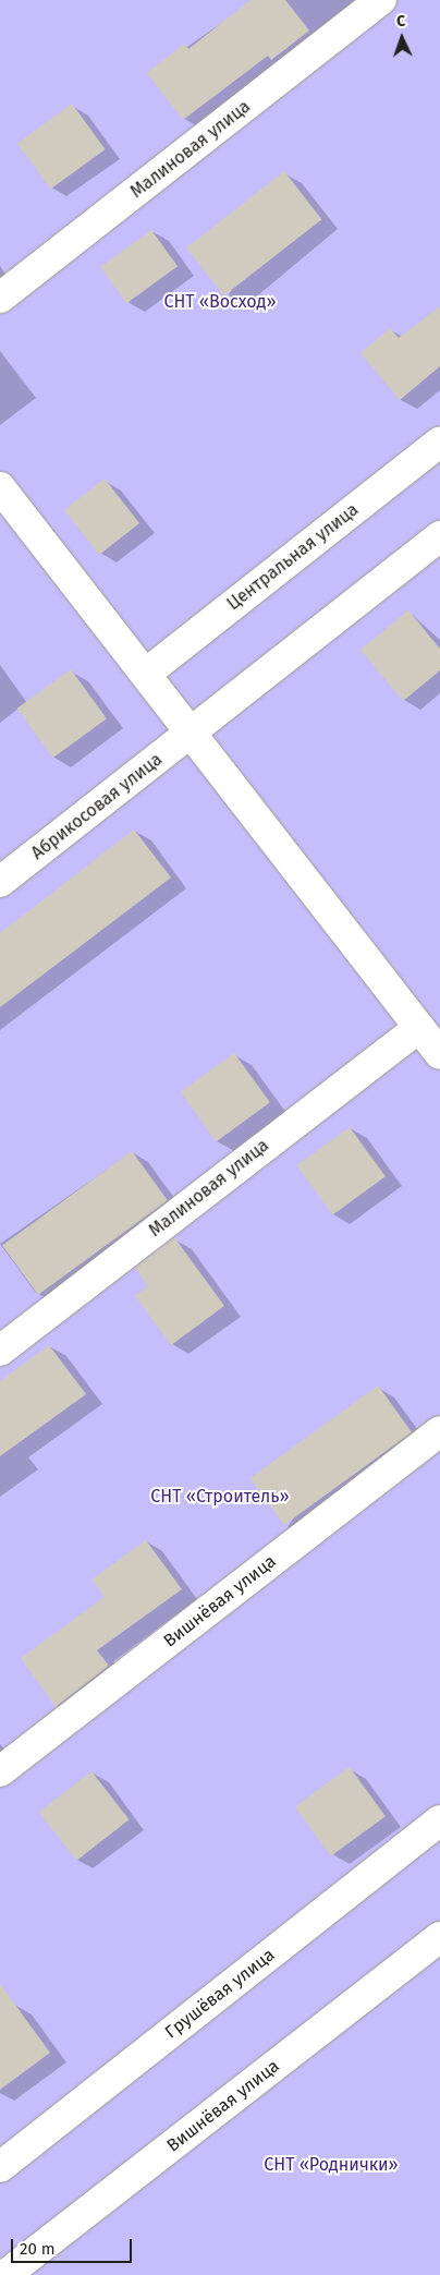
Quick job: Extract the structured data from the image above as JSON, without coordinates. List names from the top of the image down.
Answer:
{
  "streets": {
    "street": [
      "Малиновая улица",
      "Центральная улица",
      "Абрикосовая улица",
      "Вишнёвая улица",
      "Грушёвая улица"
    ]
  },
  "parks": ["СНТ «Восход»", "СНТ «Строитель»", "СНТ «Роднички»"],
  "scale_bar": "20 m",
  "north": "top"
}
